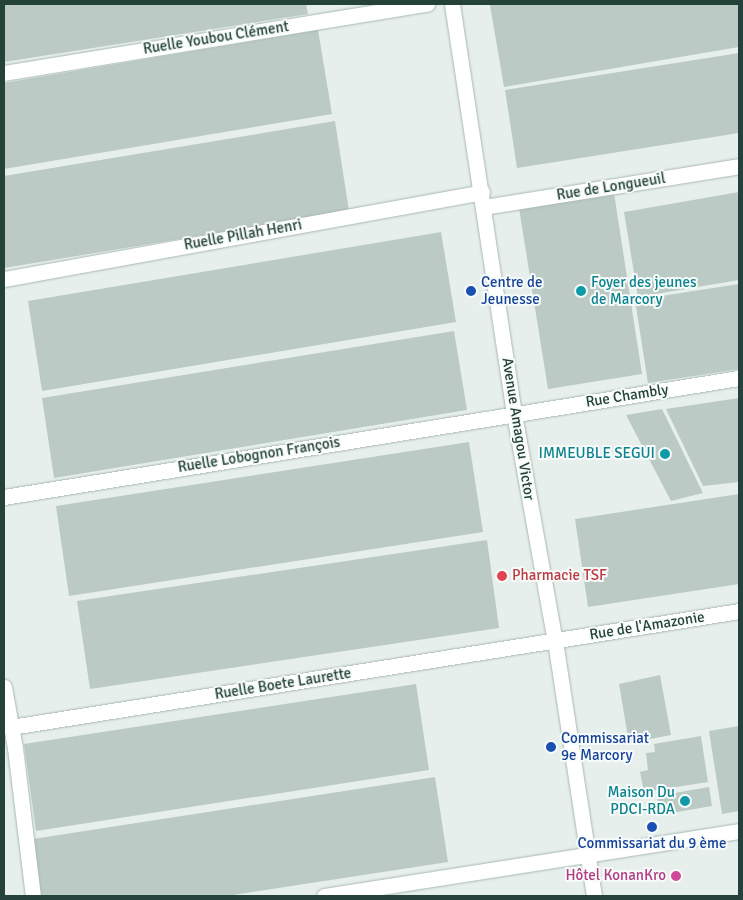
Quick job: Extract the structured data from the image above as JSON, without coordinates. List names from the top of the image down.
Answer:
{
  "streets": {
    "street": [
      "Ruelle Youbou Clément",
      "Rue de Longueuil",
      "Ruelle Pillah Henri",
      "Rue Chambly",
      "Avenue Amagou Victor",
      "Ruelle Lobognon François",
      "Rue de l'Amazonie",
      "Ruelle Boete Laurette"
    ]
  },
  "crossings": [
    ["Rue de Longueuil", "Avenue Amagou Victor"],
    ["Ruelle Pillah Henri", "Avenue Amagou Victor"],
    ["Rue Chambly", "Avenue Amagou Victor"],
    ["Rue Chambly", "Ruelle Lobognon François"],
    ["Avenue Amagou Victor", "Ruelle Lobognon François"],
    ["Avenue Amagou Victor", "Rue de l'Amazonie"],
    ["Avenue Amagou Victor", "Ruelle Boete Laurette"],
    ["Rue de l'Amazonie", "Ruelle Boete Laurette"]
  ],
  "places": [
    "Centre de Jeunesse",
    "Foyer des jeunes de Marcory",
    "IMMEUBLE SEGUI",
    "Pharmacie TSF",
    "Commissariat 9e Marcory",
    "Maison Du PDCI-RDA",
    "Commissariat du 9 ème",
    "Hôtel KonanKro"
  ]
}
